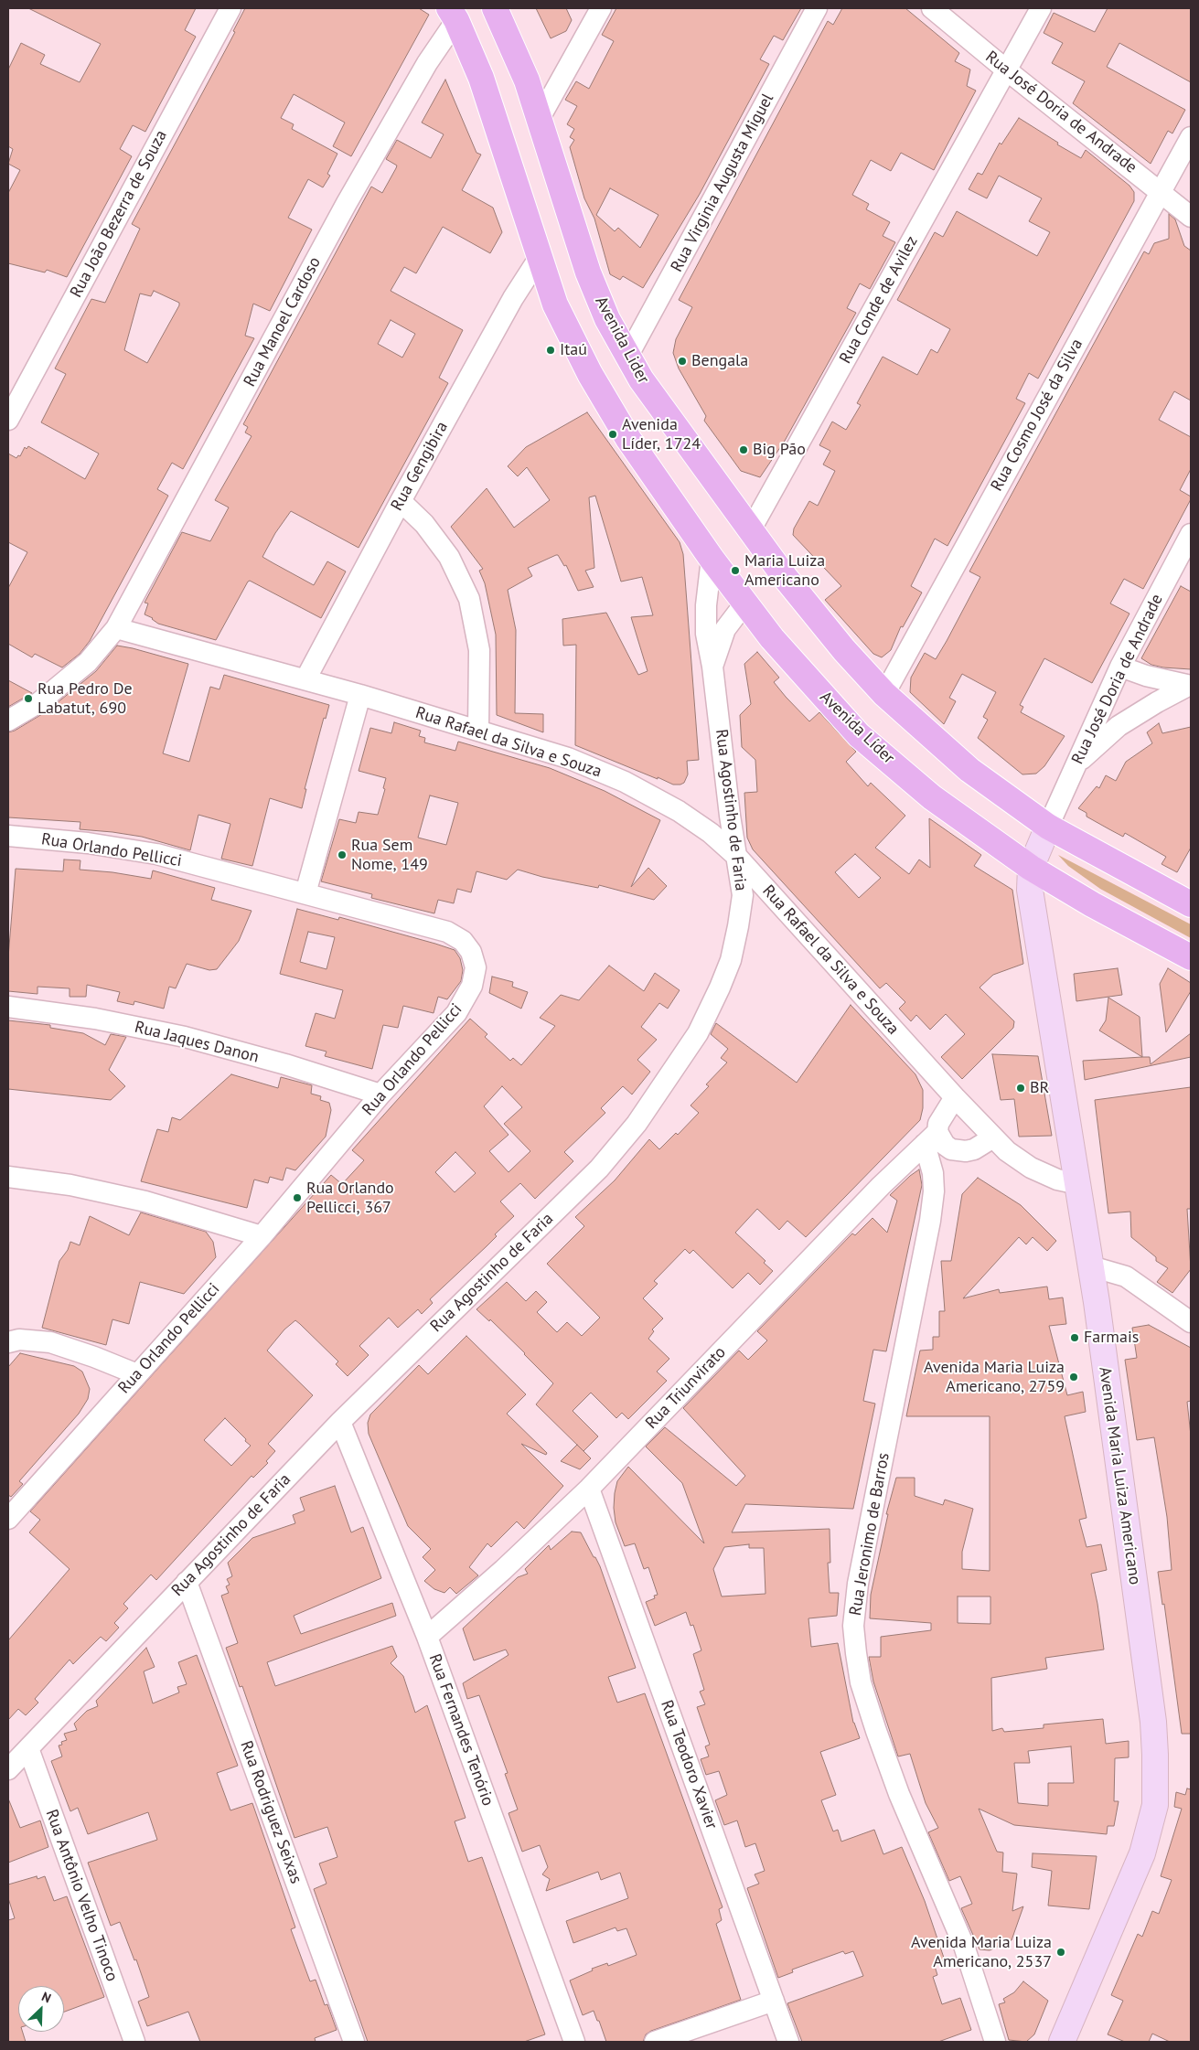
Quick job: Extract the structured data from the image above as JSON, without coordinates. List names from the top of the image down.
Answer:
{
  "streets": {
    "main road": ["Avenida Lider", "Avenida Líder", "Avenida Maria Luiza Americano"],
    "street": [
      "Rua José Doria de Andrade",
      "Rua Virginia Augusta Miguel",
      "Rua João Bezerra de Souza",
      "Rua Conde de Avilez",
      "Rua Manoel Cardoso",
      "Rua Cosmo José da Silva",
      "Rua Gengibira",
      "Rua Rafael da Silva e Souza",
      "Rua Agostinho de Faria",
      "Rua Orlando Pellicci",
      "Rua Jaques Danon",
      "Rua Triunvirato",
      "Rua Jeronimo de Barros",
      "Rua Fernandes Tenório",
      "Rua Teodoro Xavier",
      "Rua Rodriguez Seixas",
      "Rua Antônio Velho Tinoco"
    ]
  },
  "crossings": [
    ["Rua José Doria de Andrade", "Rua Conde de Avilez"],
    ["Rua José Doria de Andrade", "Rua Cosmo José da Silva"],
    ["Rua Virginia Augusta Miguel", "Avenida Lider"],
    ["Rua Conde de Avilez", "Avenida Lider"],
    ["Rua Manoel Cardoso", "Rua Rafael da Silva e Souza"],
    ["Avenida Lider", "Rua Cosmo José da Silva"],
    ["Rua Gengibira", "Avenida Líder"],
    ["Rua Gengibira", "Rua Rafael da Silva e Souza"],
    ["Avenida Líder", "Rua Agostinho de Faria"],
    ["Avenida Líder", "Avenida Maria Luiza Americano"],
    ["Rua Rafael da Silva e Souza", "Rua Agostinho de Faria"],
    ["Rua Rafael da Silva e Souza", "Avenida Maria Luiza Americano"],
    ["Rua Agostinho de Faria", "Rua Fernandes Tenório"],
    ["Rua Agostinho de Faria", "Rua Rodriguez Seixas"],
    ["Rua Agostinho de Faria", "Rua Antônio Velho Tinoco"],
    ["Rua Orlando Pellicci", "Rua Jaques Danon"],
    ["Rua Triunvirato", "Rua Jeronimo de Barros"],
    ["Rua Triunvirato", "Rua Fernandes Tenório"],
    ["Rua Triunvirato", "Rua Teodoro Xavier"]
  ],
  "places": [
    "Itaú",
    "Bengala",
    "Avenida Líder, 1724",
    "Big Pão",
    "Maria Luiza Americano",
    "Rua Pedro De Labatut, 690",
    "Rua Sem Nome, 149",
    "BR",
    "Rua Orlando Pellicci, 367",
    "Farmais",
    "Avenida Maria Luiza Americano, 2759",
    "Avenida Maria Luiza Americano, 2537"
  ],
  "north": "top right"
}
